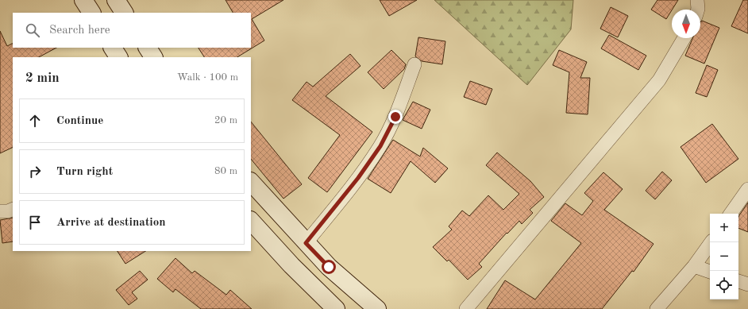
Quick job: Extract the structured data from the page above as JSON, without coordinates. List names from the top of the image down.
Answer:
{
  "north": "bottom",
  "page": {
    "search": "Search here",
    "heading": ["2 min", "Walk · 100 m"],
    "list": [
      ["Continue", "20 m"],
      ["Turn right", "80 m"],
      "Arrive at destination"
    ],
    "map_buttons": ["+", "−"]
  }
}
